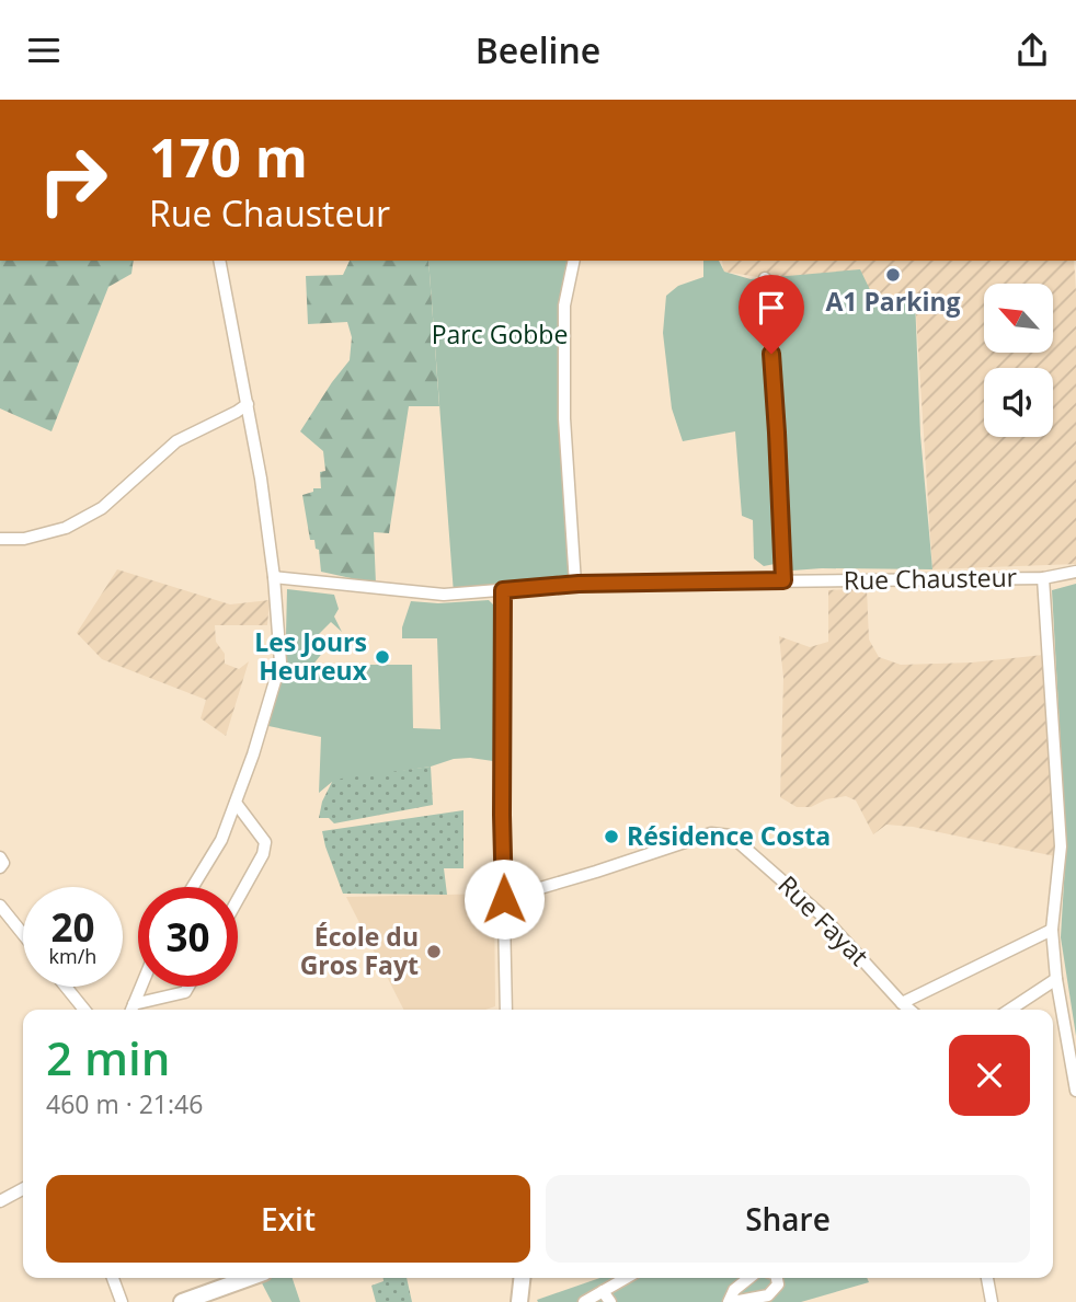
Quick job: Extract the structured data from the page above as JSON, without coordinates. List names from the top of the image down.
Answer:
{
  "streets": {
    "street": ["Rue Chausteur", "Rue Fayat"]
  },
  "parks": ["Parc Gobbe"],
  "places": [
    "A1 Parking",
    "Les Jours Heureux",
    "Résidence Costa",
    "École du Gros Fayt"
  ],
  "north": "top left",
  "page": {
    "header": "Beeline",
    "turn": ["170 m", "Rue Chausteur"],
    "speed": "20 km/h",
    "limit": "30",
    "heading": ["2 min", "460 m · 21:46"],
    "buttons": ["Exit", "Share"]
  }
}
